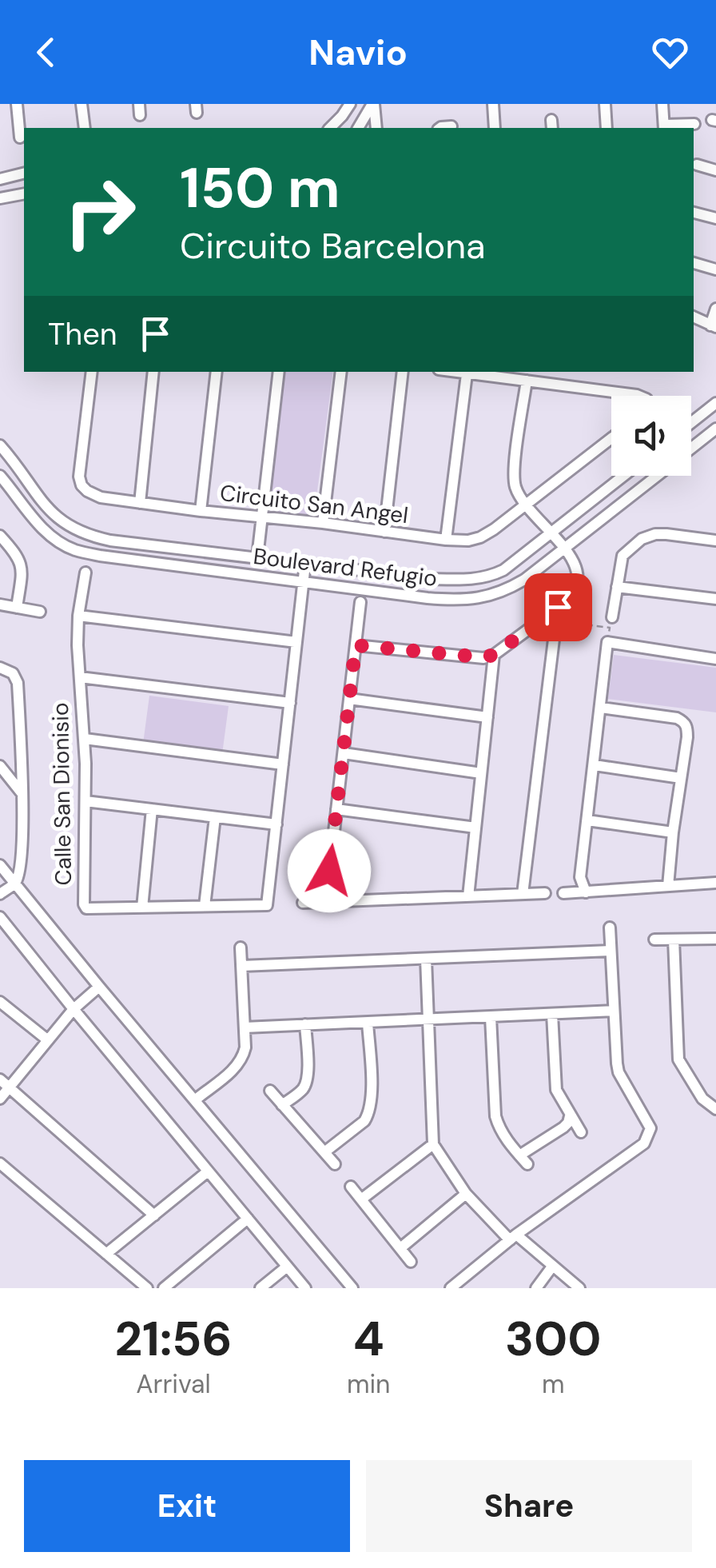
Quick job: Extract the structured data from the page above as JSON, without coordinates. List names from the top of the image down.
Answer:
{
  "streets": {
    "street": ["Circuito San Angel", "Boulevard Refugio", "Calle San Dionisio"]
  },
  "crossings": [
    ["Boulevard Refugio", "Calle San Dionisio"]
  ],
  "page": {
    "header": "Navio",
    "turn": ["150 m", "Circuito Barcelona"],
    "then": "Then",
    "eta": [
      "21:56",
      "Arrival",
      "4",
      "min",
      "300",
      "m"
    ],
    "buttons": ["Exit", "Share"]
  }
}
